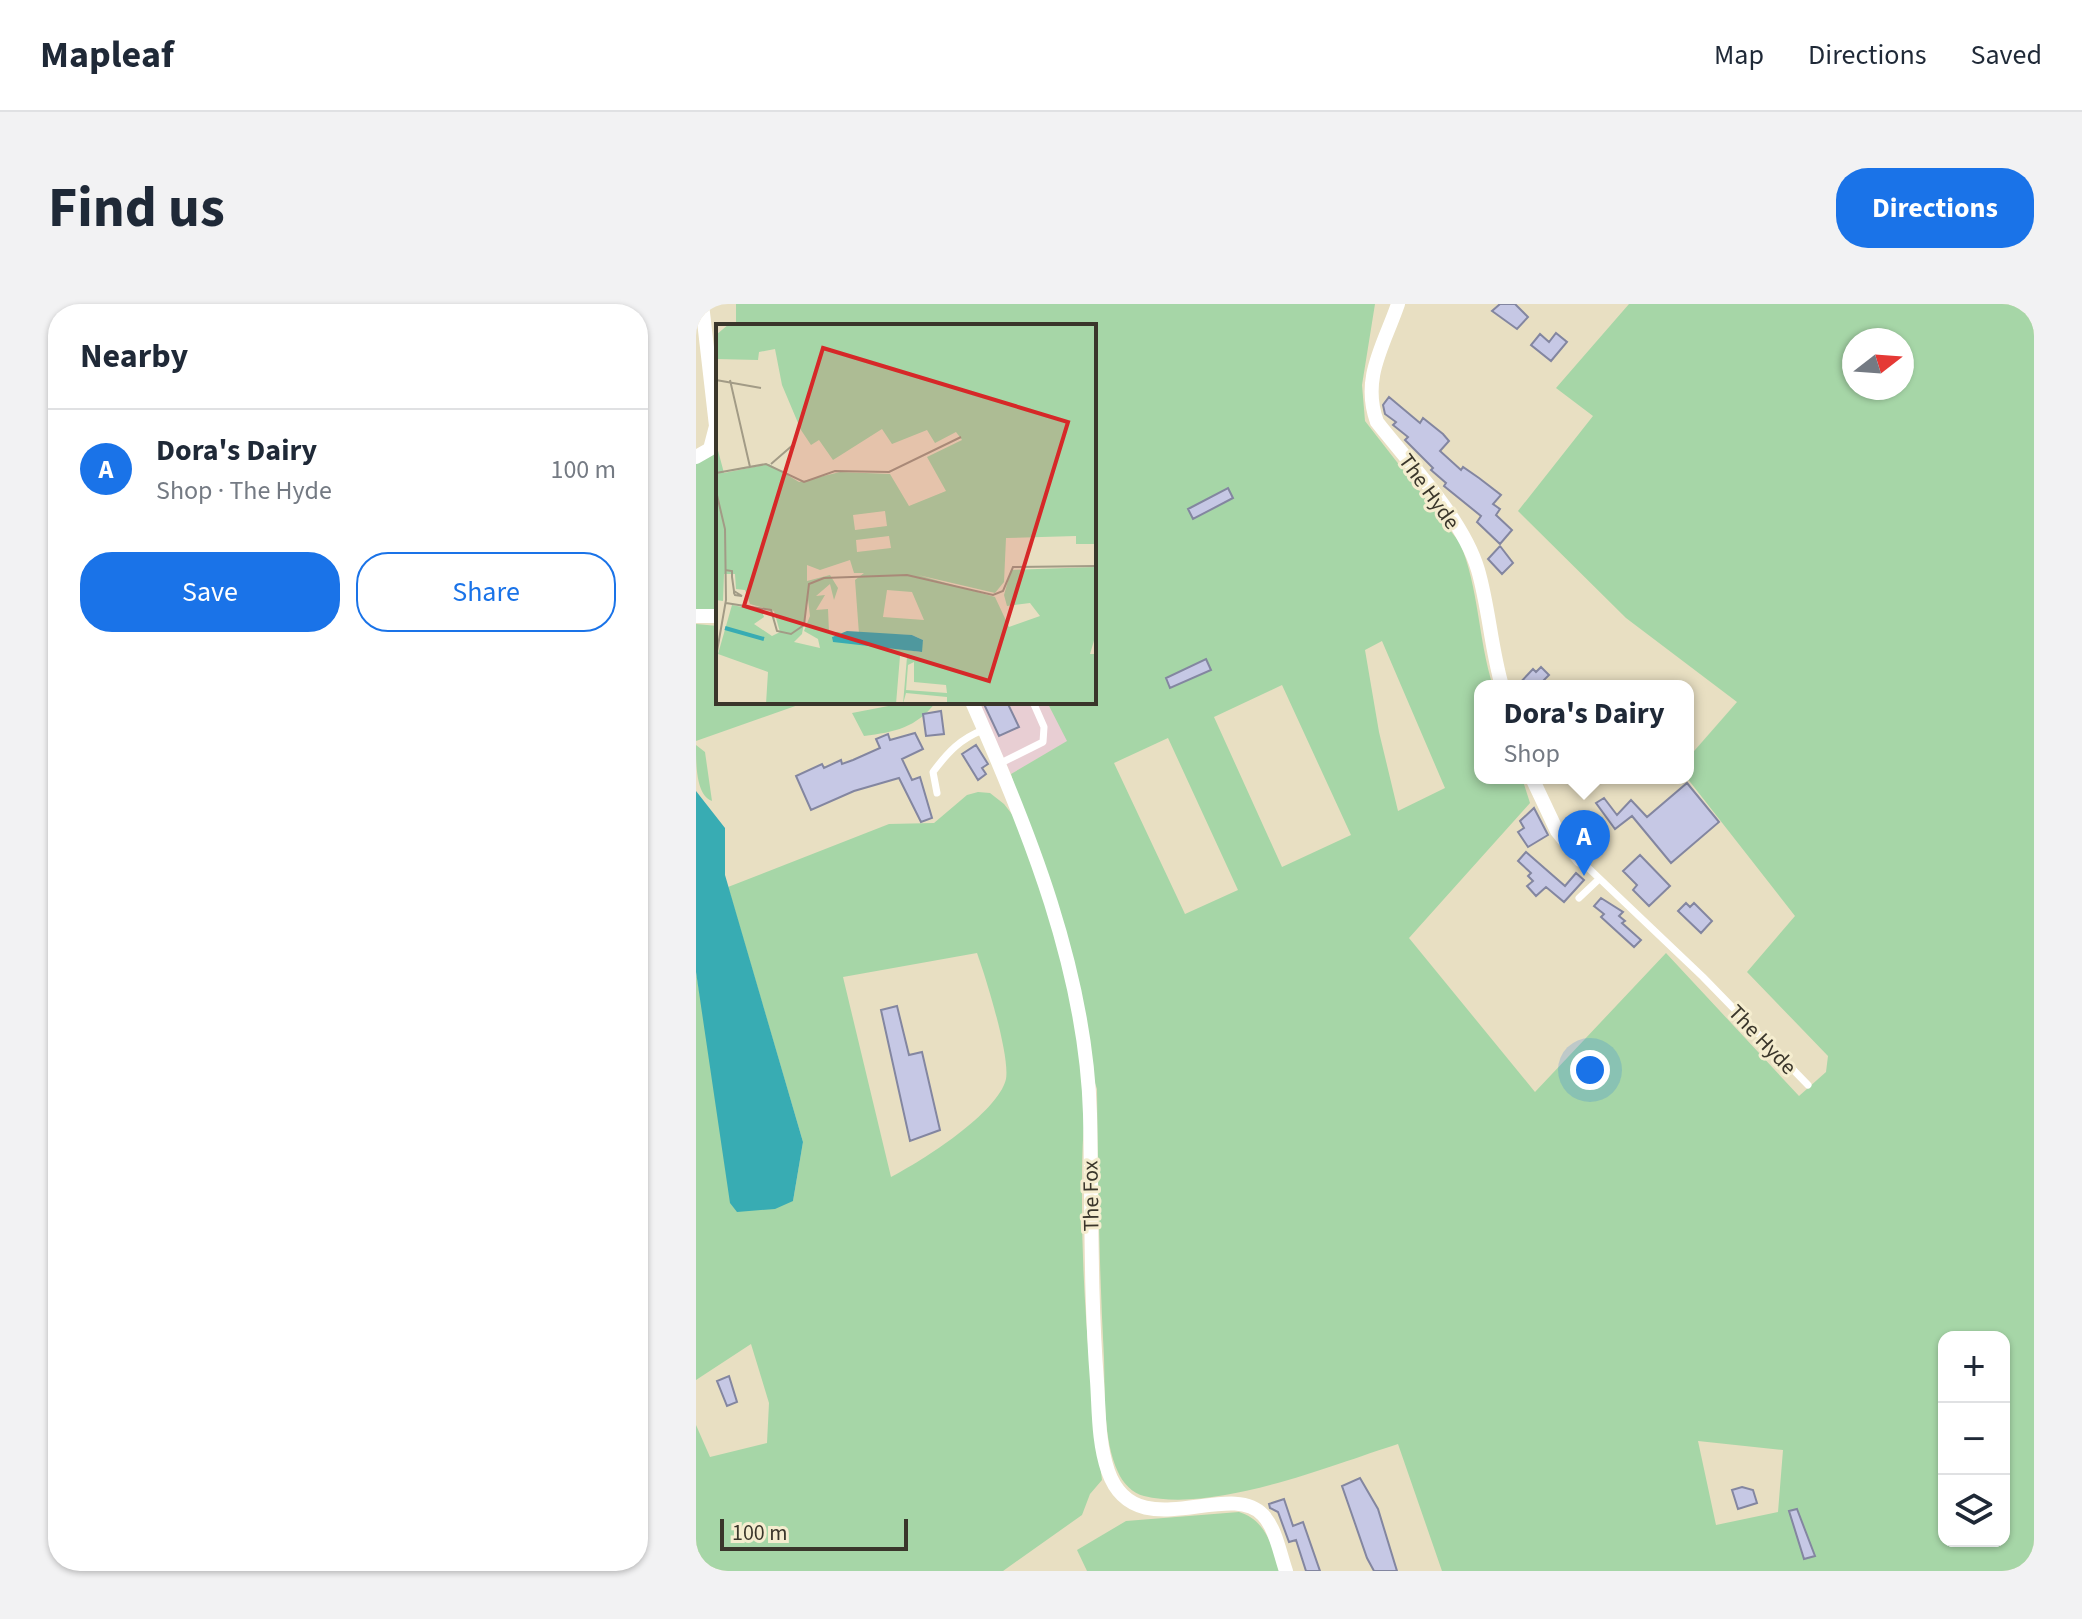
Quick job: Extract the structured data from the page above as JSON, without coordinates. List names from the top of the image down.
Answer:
{
  "streets": {
    "street": ["The Hyde", "The Fox"]
  },
  "scale_bar": "100 m",
  "north": "right",
  "page": {
    "header": "Mapleaf",
    "nav": ["Map", "Directions", "Saved"],
    "buttons": [
      "Directions",
      ["Save", "Share"]
    ],
    "title": "Find us",
    "heading": "Nearby",
    "list": [
      {
        "mark": "A",
        "name": "Dora's Dairy",
        "note": "Shop · The Hyde",
        "value": "100 m"
      }
    ],
    "popup": ["Dora's Dairy", "Shop"],
    "pins": "A",
    "map_buttons": ["+", "−"],
    "scale": "100 m"
  }
}
